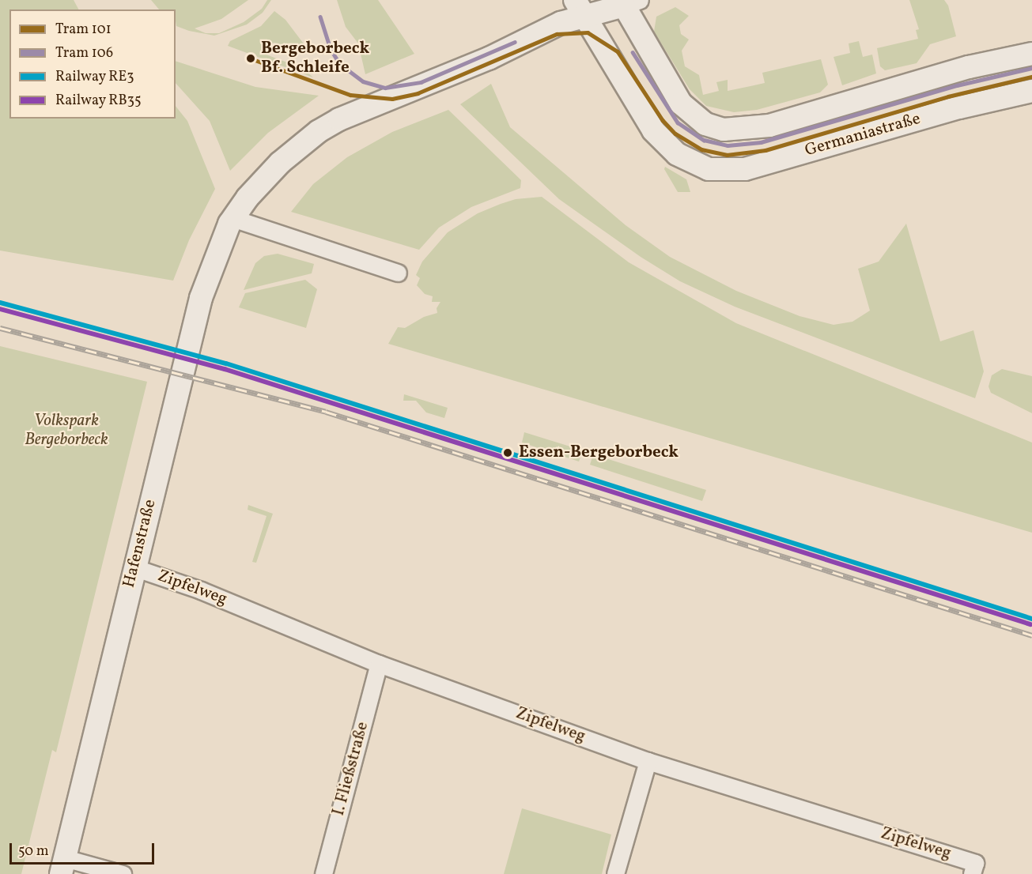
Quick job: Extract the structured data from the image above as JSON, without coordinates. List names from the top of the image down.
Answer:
{
  "streets": {
    "main road": ["Germaniastraße", "Hafenstraße"],
    "street": ["Zipfelweg", "I. Fließstraße"]
  },
  "crossings": [
    ["Germaniastraße", "Hafenstraße"],
    ["Hafenstraße", "Zipfelweg"],
    ["Zipfelweg", "I. Fließstraße"]
  ],
  "parks": ["Volkspark Bergeborbeck"],
  "places": ["Bergeborbeck Bf. Schleife", "Essen-Bergeborbeck"],
  "lines": [
    "tram line 106",
    "tram line 101",
    "rail line RE3",
    "rail line RB35"
  ],
  "legend": [
    "Tram 101",
    "Tram 106",
    "Railway RE3",
    "Railway RB35"
  ],
  "scale_bar": "50 m"
}
